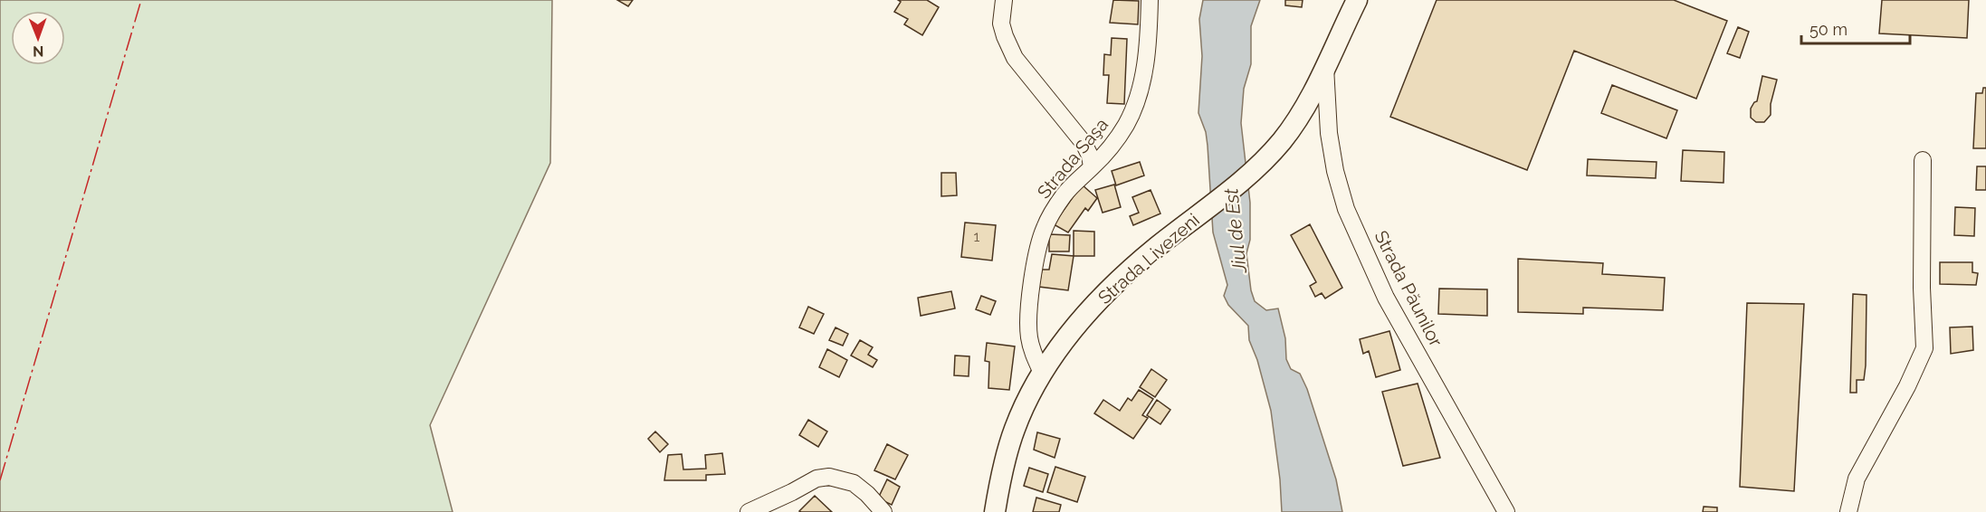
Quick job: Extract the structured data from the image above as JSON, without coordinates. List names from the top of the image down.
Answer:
{
  "streets": {
    "main road": ["Strada Livezeni"],
    "street": ["Strada Saşa", "Strada Păunilor"]
  },
  "crossings": [
    ["Strada Saşa", "Strada Livezeni"],
    ["Strada Livezeni", "Strada Păunilor"]
  ],
  "water": ["Jiul de Est"],
  "house_numbers": ["1"],
  "scale_bar": "50 m",
  "north": "bottom"
}
